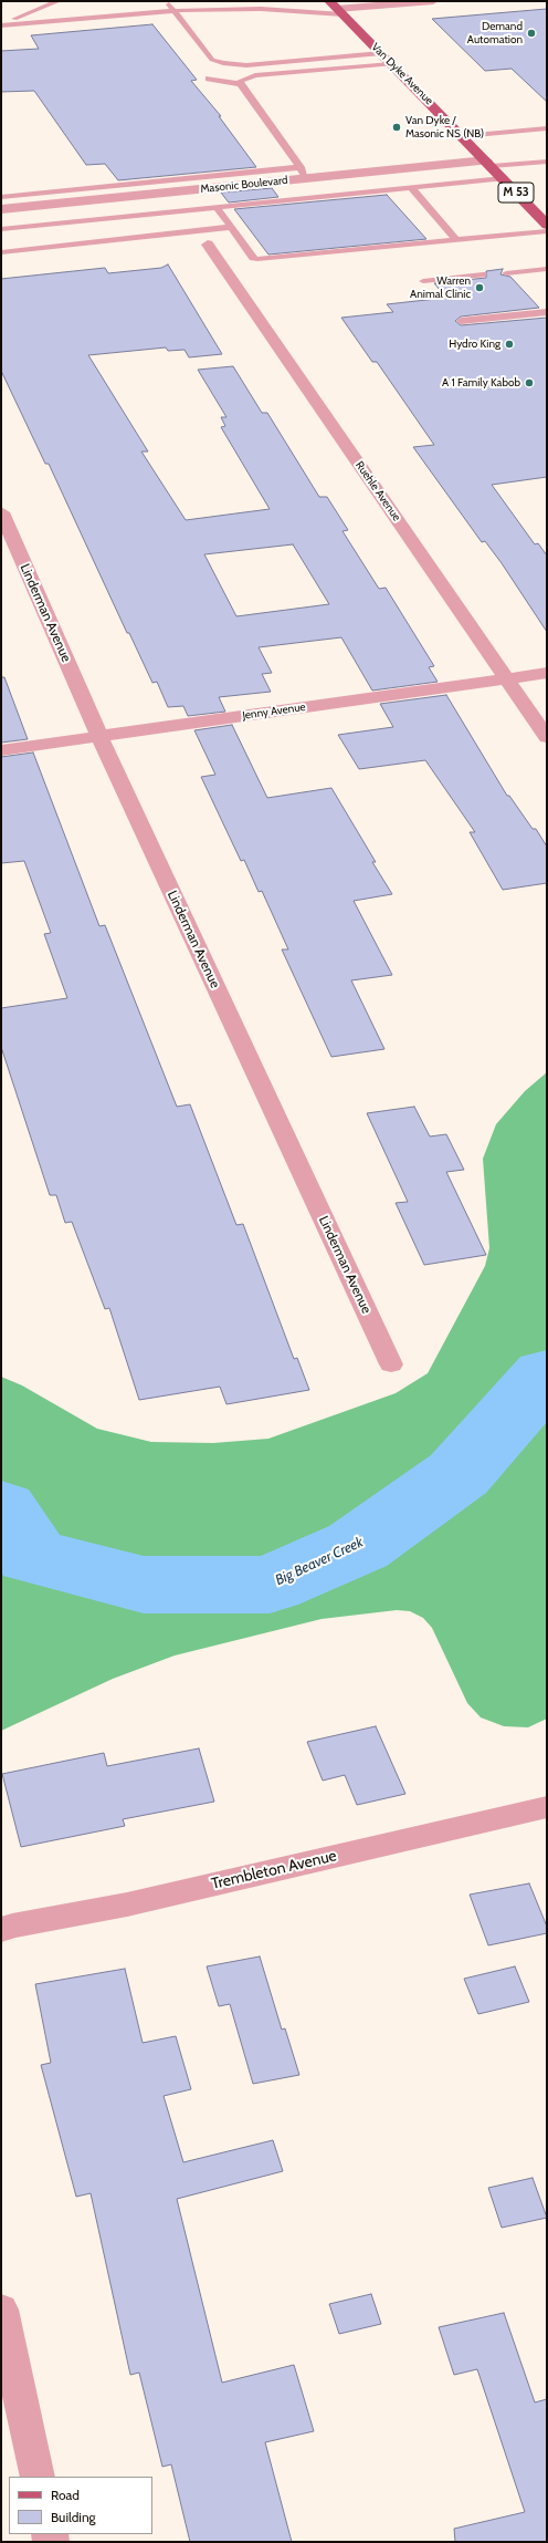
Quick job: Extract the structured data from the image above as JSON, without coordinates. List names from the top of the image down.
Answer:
{
  "streets": {
    "main road": ["Van Dyke Avenue", "M 53"],
    "street": [
      "Masonic Boulevard",
      "Ruehle Avenue",
      "Linderman Avenue",
      "Jenny Avenue",
      "Trembleton Avenue"
    ]
  },
  "crossings": [
    ["Van Dyke Avenue", "Masonic Boulevard"],
    ["Ruehle Avenue", "Jenny Avenue"],
    ["Linderman Avenue", "Jenny Avenue"]
  ],
  "water": ["Big Beaver Creek"],
  "places": [
    "Demand Automation",
    "Van Dyke / Masonic NS (NB)",
    "Warren Animal Clinic",
    "Hydro King",
    "A 1 Family Kabob"
  ],
  "legend": ["Road", "Building"]
}
